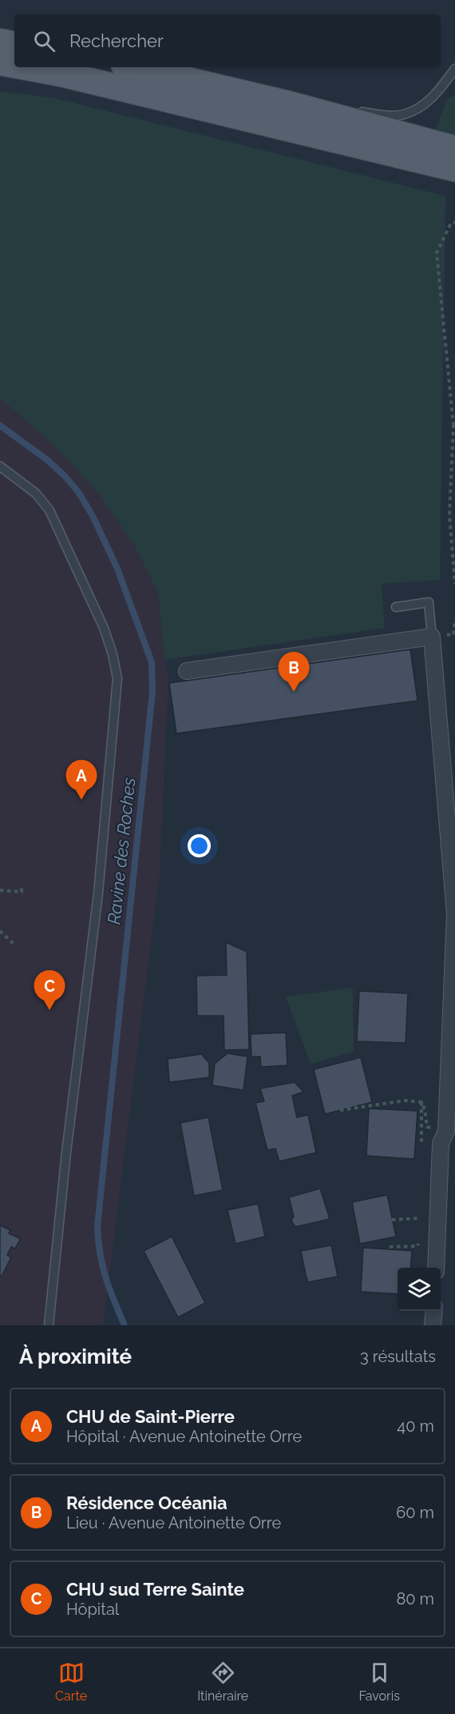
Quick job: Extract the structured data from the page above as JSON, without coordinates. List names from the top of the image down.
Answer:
{
  "water": ["Ravine des Roches"],
  "page": {
    "search": "Rechercher",
    "pins": ["B", "A", "C"],
    "heading": ["À proximité", "3 résultats"],
    "list": [
      {
        "mark": "A",
        "name": "CHU de Saint-Pierre",
        "note": "Hôpital · Avenue Antoinette Orre",
        "value": "40 m"
      },
      {
        "mark": "B",
        "name": "Résidence Océania",
        "note": "Lieu · Avenue Antoinette Orre",
        "value": "60 m"
      },
      {
        "mark": "C",
        "name": "CHU sud Terre Sainte",
        "note": "Hôpital",
        "value": "80 m"
      }
    ],
    "nav": ["Carte", "Itinéraire", "Favoris"]
  }
}
